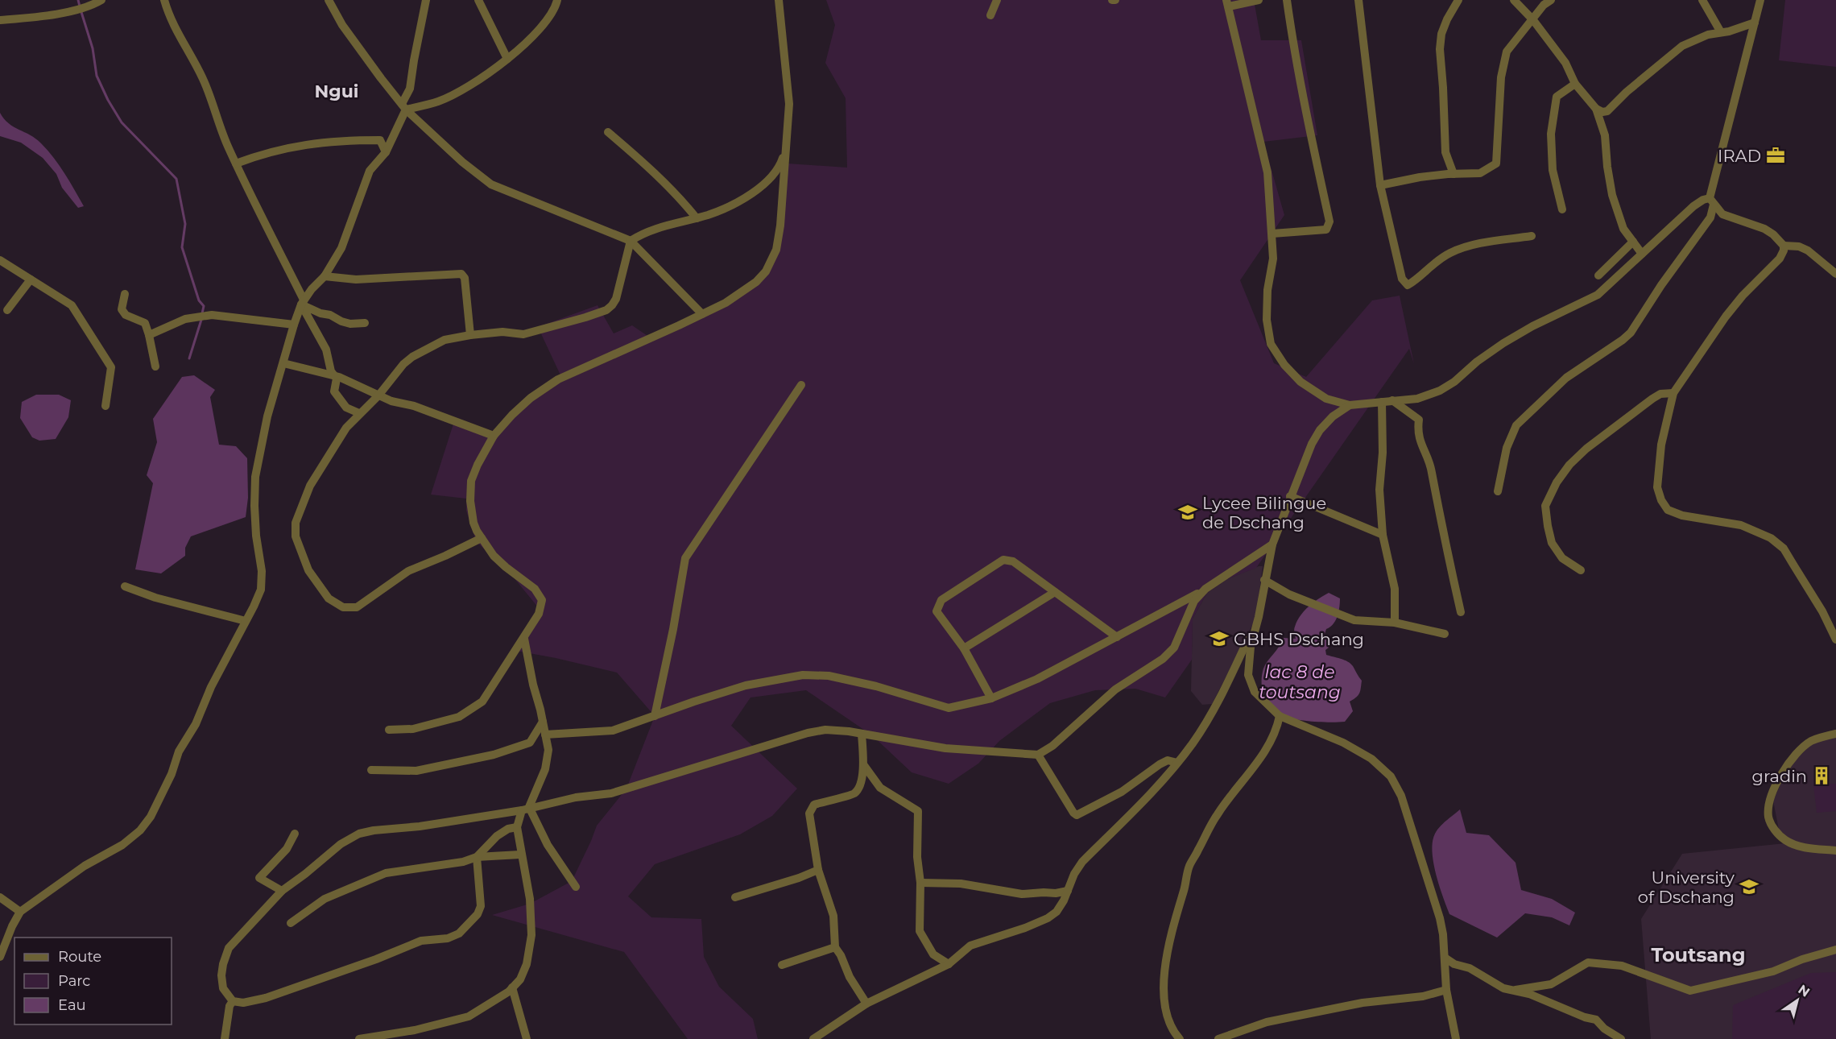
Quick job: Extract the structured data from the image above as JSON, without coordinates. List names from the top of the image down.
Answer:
{
  "districts": ["Ngui", "Toutsang"],
  "water": ["lac 8 de toutsang"],
  "places": {
    "office": ["IRAD"],
    "school or university": ["Lycee Bilingue de Dschang", "GBHS Dschang", "University of Dschang"],
    "building": ["gradin"]
  },
  "legend": ["Route", "Parc", "Eau"],
  "north": "top right"
}
